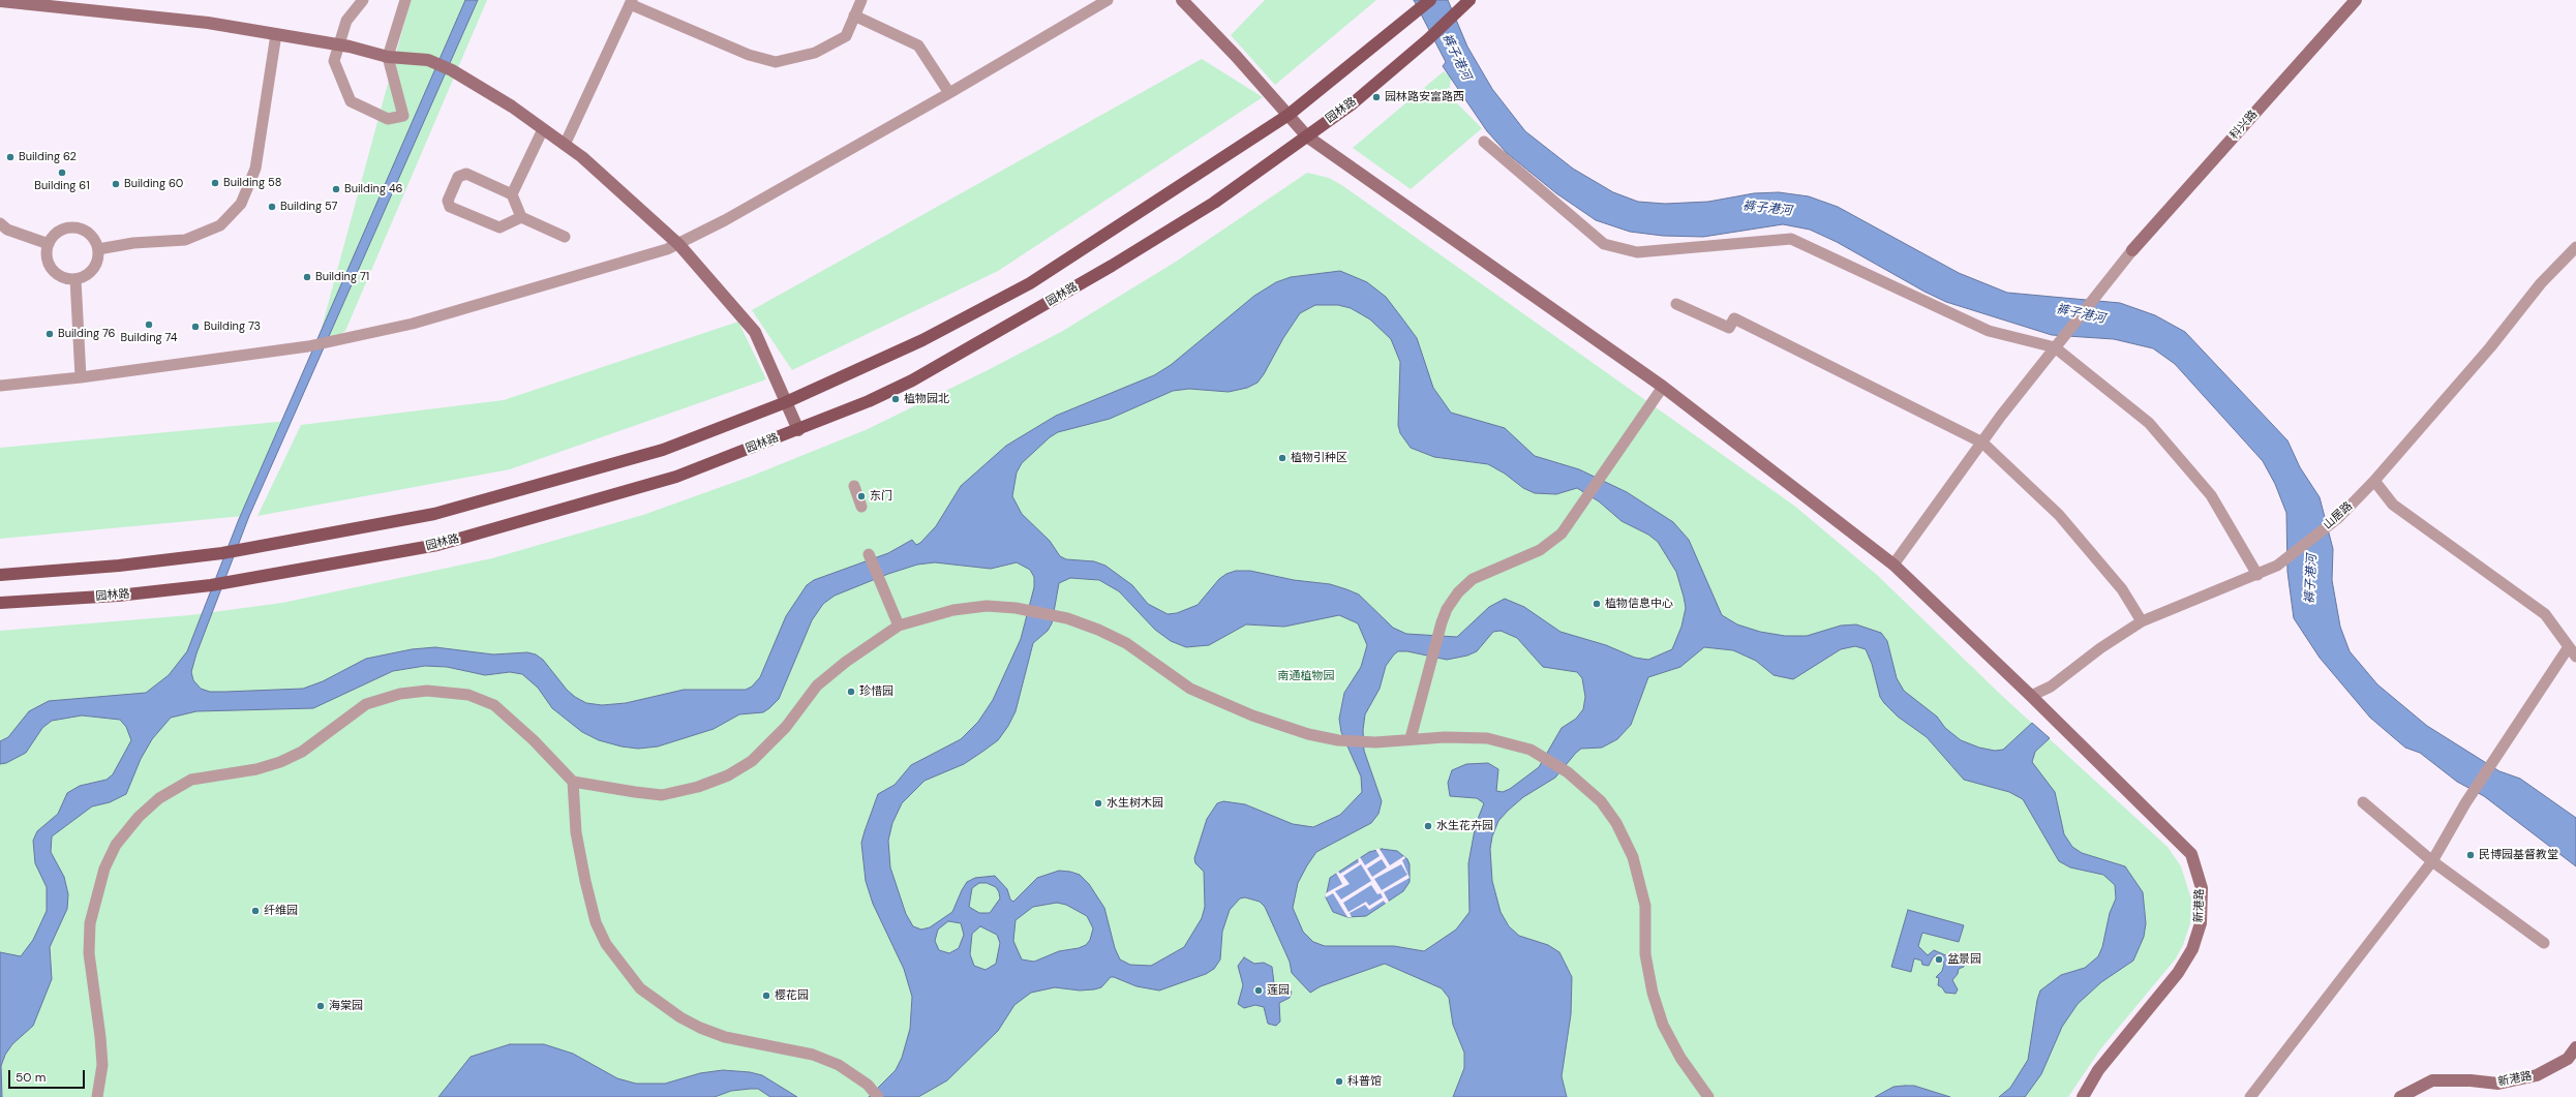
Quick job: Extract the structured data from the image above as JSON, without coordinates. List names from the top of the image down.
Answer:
{
  "streets": {
    "main road": ["园林路"],
    "street": ["科兴路", "山居路", "新港路"]
  },
  "crossings": [
    ["园林路", "新港路"],
    ["山居路", "新港路"]
  ],
  "water": ["裤子港河"],
  "parks": ["南通植物园"],
  "places": [
    "园林路安富路西",
    "Building 62",
    "Building 61",
    "Building 58",
    "Building 60",
    "Building 46",
    "Building 57",
    "Building 71",
    "Building 74",
    "Building 73",
    "Building 76",
    "植物园北",
    "植物引种区",
    "东门",
    "植物信息中心",
    "珍惜园",
    "水生树木园",
    "水生花卉园",
    "民博园基督教堂",
    "纤维园",
    "盆景园",
    "莲园",
    "樱花园",
    "海棠园",
    "科普馆"
  ],
  "scale_bar": "50 m"
}
